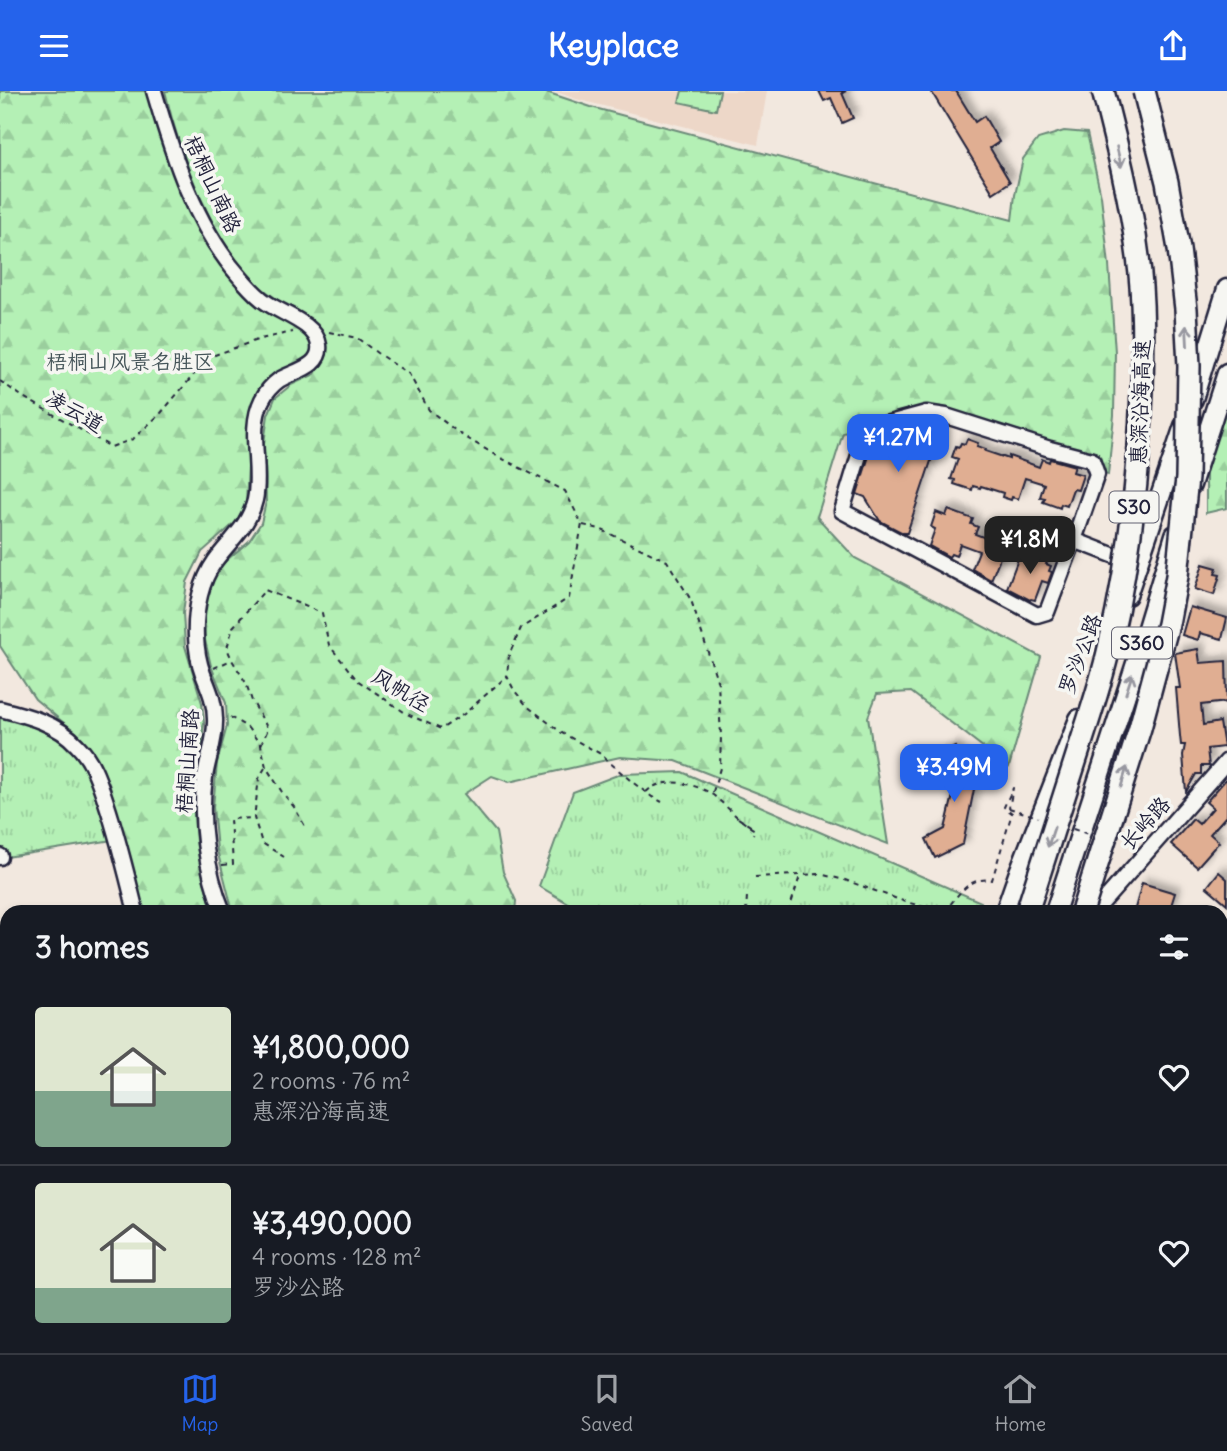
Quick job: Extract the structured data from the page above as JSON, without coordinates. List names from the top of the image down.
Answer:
{
  "streets": {
    "highway": ["惠深沿海高速", "S30"],
    "main road": ["S360", "罗沙公路"],
    "street": ["梧桐山南路", "长岭路"],
    "path": ["凌云道", "风帆径"]
  },
  "crossings": [
    ["梧桐山南路", "凌云道"]
  ],
  "parks": ["梧桐山风景名胜区"],
  "page": {
    "header": "Keyplace",
    "price": ["¥1.27M", "¥1.8M", "¥3.49M"],
    "heading": "3 homes",
    "list": [
      {
        "name": "¥1,800,000",
        "note": "2 rooms · 76 m² · 惠深沿海高速"
      },
      {
        "name": "¥3,490,000",
        "note": "4 rooms · 128 m² · 罗沙公路"
      }
    ],
    "tabs": ["Map", "Saved", "Home"]
  }
}
